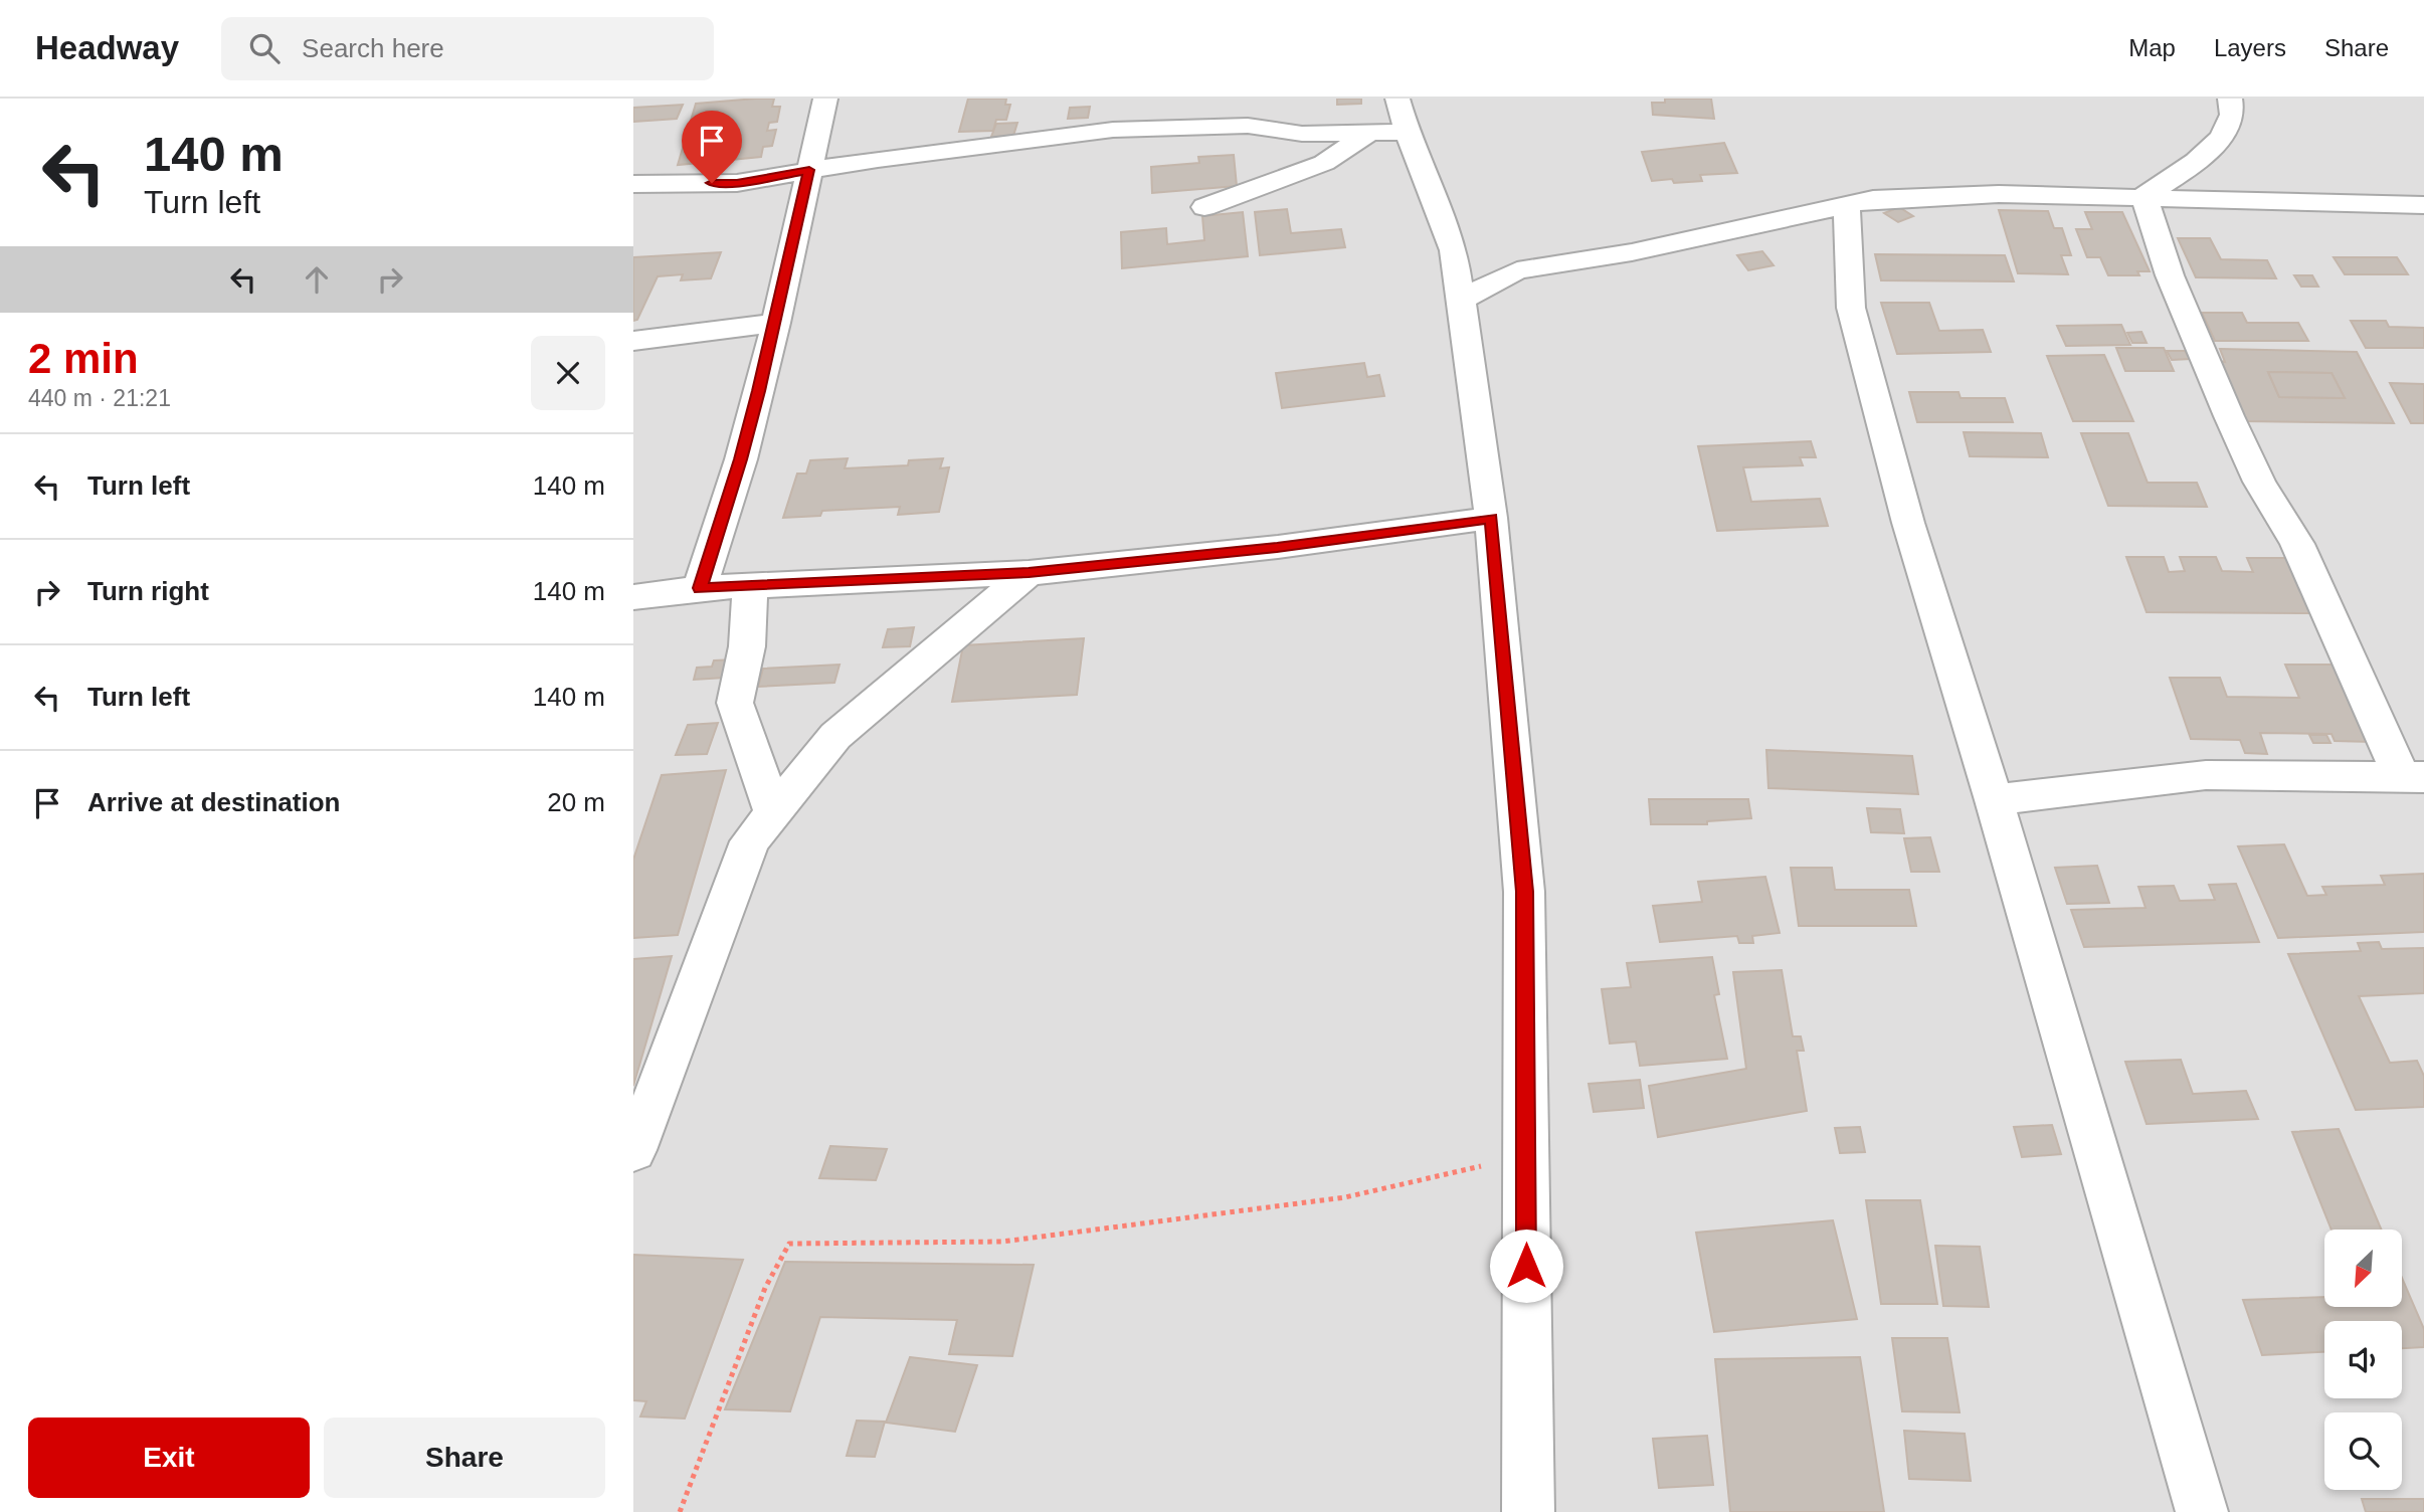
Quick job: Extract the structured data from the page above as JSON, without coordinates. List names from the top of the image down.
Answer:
{
  "north": "bottom left",
  "page": {
    "header": "Headway",
    "search": "Search here",
    "nav": ["Map", "Layers", "Share"],
    "turn": ["140 m", "Turn left"],
    "heading": ["2 min", "440 m · 21:21"],
    "list": [
      {
        "name": "Turn left",
        "value": "140 m"
      },
      {
        "name": "Turn right",
        "value": "140 m"
      },
      {
        "name": "Turn left",
        "value": "140 m"
      },
      {
        "name": "Arrive at destination",
        "value": "20 m"
      }
    ],
    "buttons": ["Exit", "Share"]
  }
}
